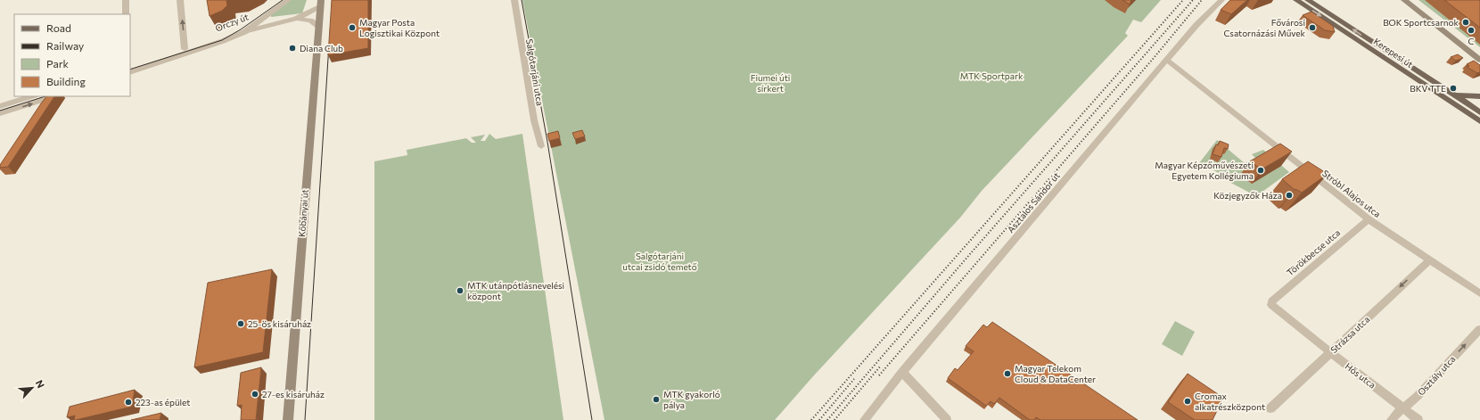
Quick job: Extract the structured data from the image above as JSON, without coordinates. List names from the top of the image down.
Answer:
{
  "streets": {
    "main road": ["Kerepesi út", "Kőbányai út"],
    "street": [
      "Orczy út",
      "Salgótarjáni utca",
      "Stróbl Alajos utca",
      "Asztalos Sándor út",
      "Törökbecse utca",
      "Strázsa utca",
      "Hős utca",
      "Osztály utca"
    ]
  },
  "crossings": [
    ["Stróbl Alajos utca", "Asztalos Sándor út"],
    ["Stróbl Alajos utca", "Törökbecse utca"],
    ["Stróbl Alajos utca", "Strázsa utca"],
    ["Törökbecse utca", "Hős utca"],
    ["Strázsa utca", "Hős utca"],
    ["Hős utca", "Osztály utca"]
  ],
  "one_way": ["Strázsa utca", "Osztály utca"],
  "parks": ["MTK Sportpark", "Fiumei úti sírkert", "Salgótarjáni utcai zsidó temető"],
  "places": [
    "BOK Sportcsarnok",
    "Magyar Posta Logisztikai Központ",
    "Fővárosi Csatornázási Művek",
    "C",
    "Diana Club",
    "BKV TTE",
    "Magyar Képzőművészeti Egyetem Kollégiuma",
    "Közjegyzők Háza",
    "MTK utánpótlásnevelési központ",
    "25-ös kisáruház",
    "Magyar Telekom Cloud & DataCenter",
    "27-es kisáruház",
    "MTK gyakorló pálya",
    "Cromax alkatrészközpont",
    "223-as épület"
  ],
  "legend": [
    "Road",
    "Railway",
    "Park",
    "Building"
  ],
  "north": "top right"
}
